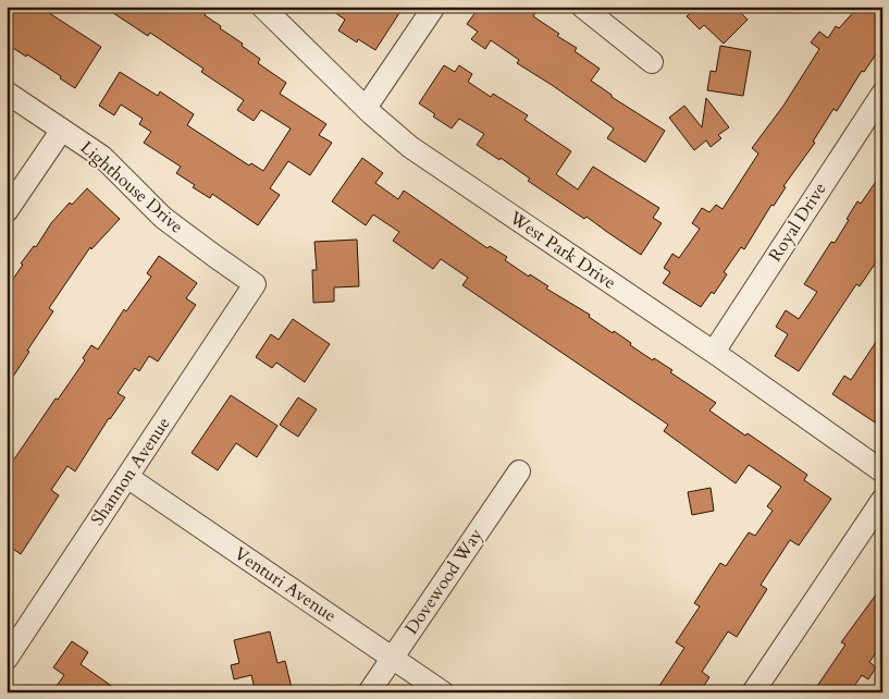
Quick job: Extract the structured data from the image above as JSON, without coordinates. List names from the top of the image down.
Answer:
{
  "streets": {
    "street": [
      "Lighthouse Drive",
      "Royal Drive",
      "West Park Drive",
      "Shannon Avenue",
      "Dovewood Way",
      "Venturi Avenue"
    ]
  },
  "crossings": [
    ["Lighthouse Drive", "Shannon Avenue"],
    ["Royal Drive", "West Park Drive"],
    ["Shannon Avenue", "Venturi Avenue"],
    ["Dovewood Way", "Venturi Avenue"]
  ]
}
